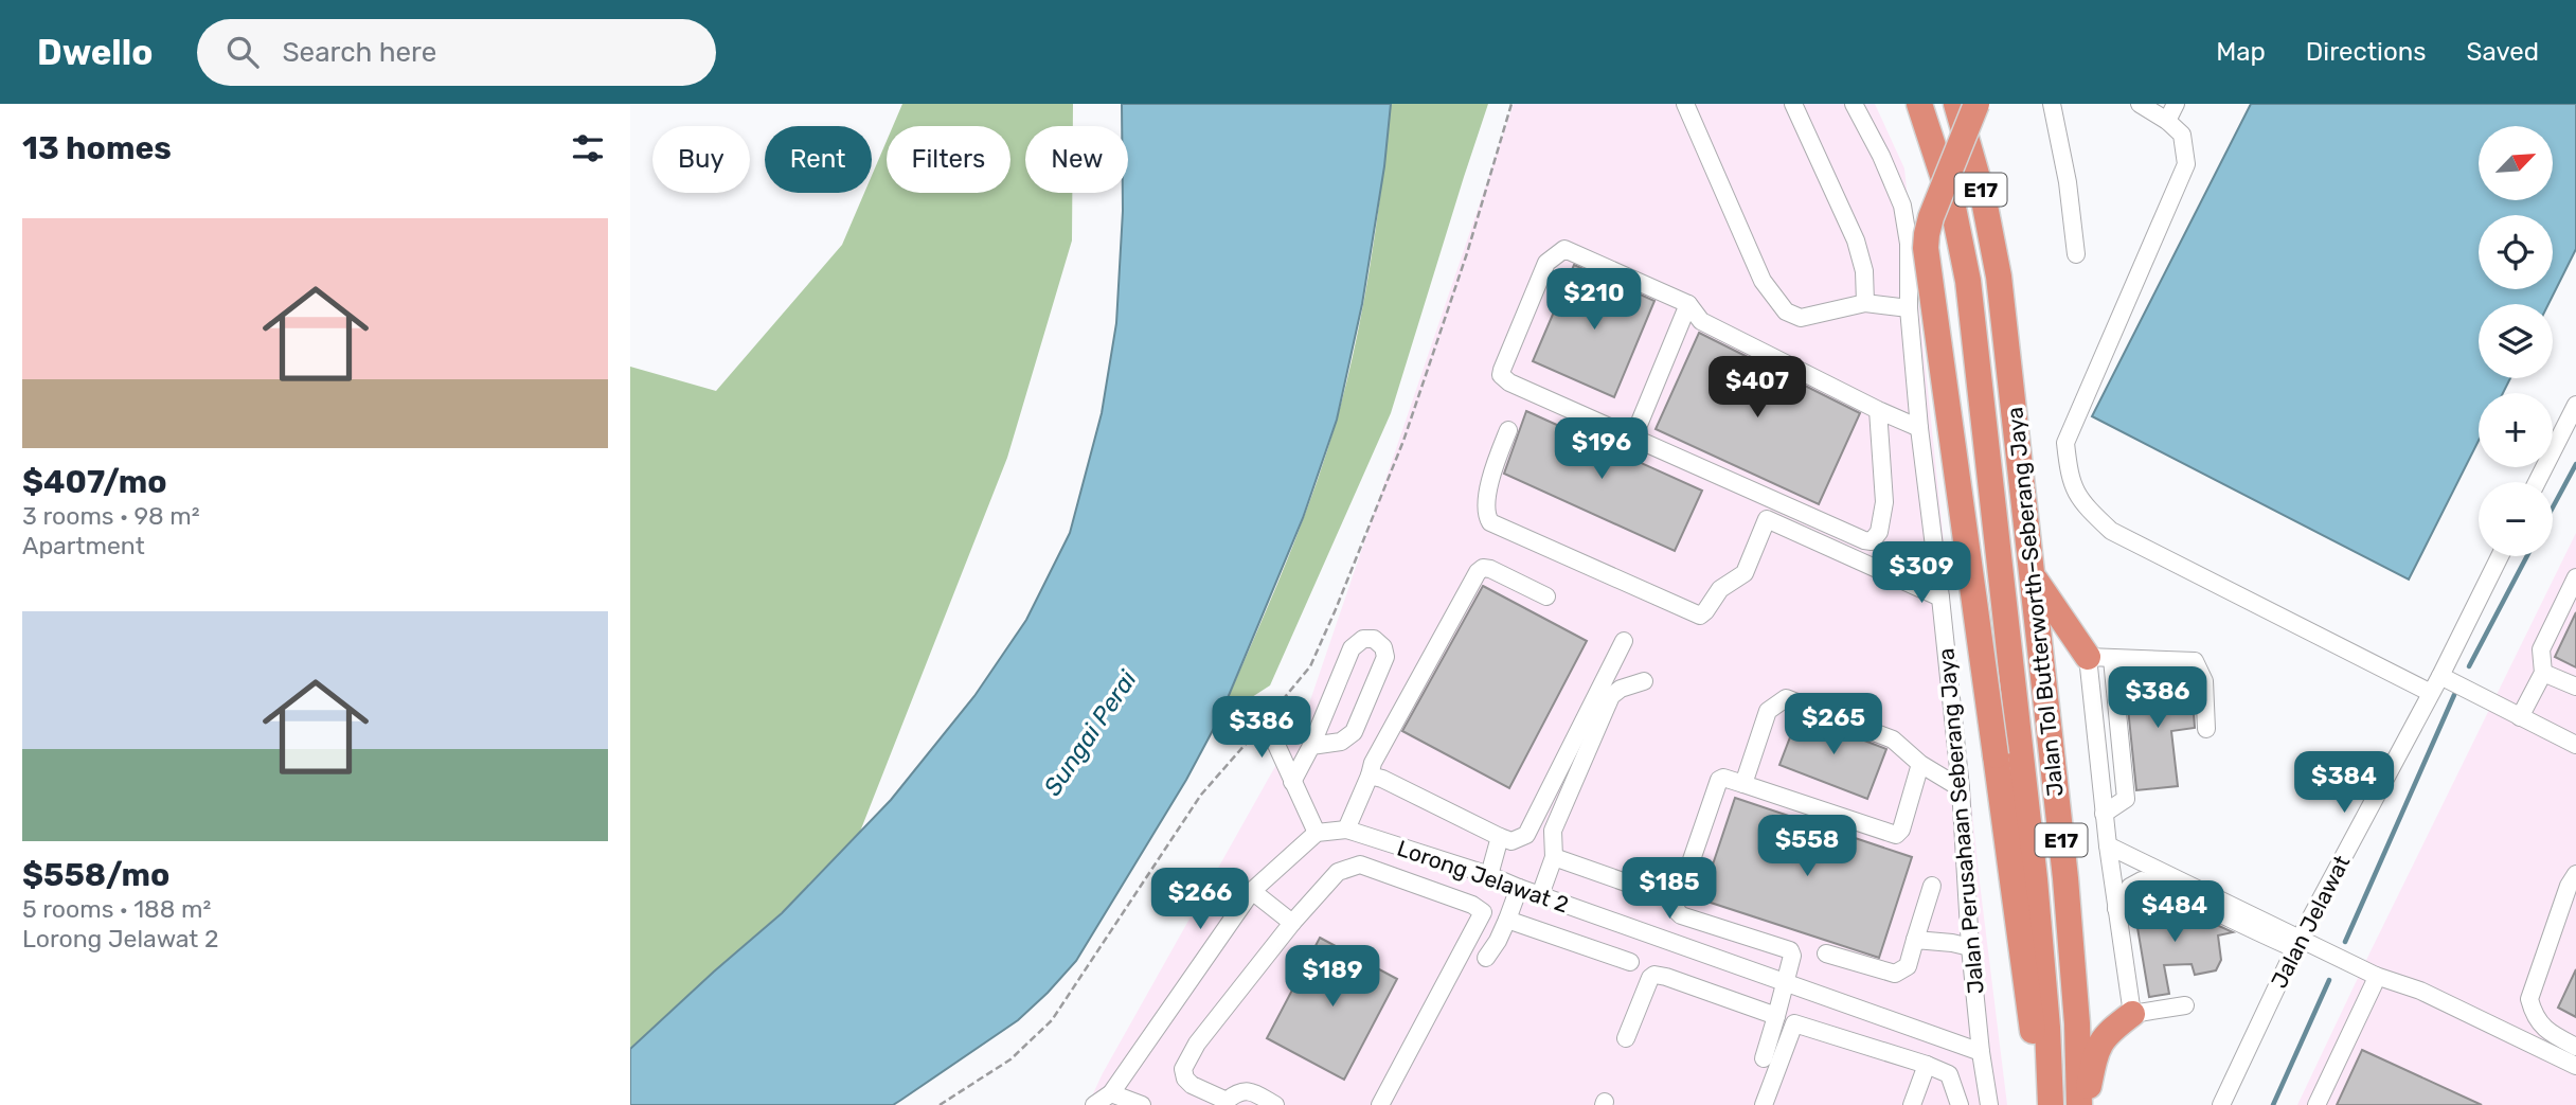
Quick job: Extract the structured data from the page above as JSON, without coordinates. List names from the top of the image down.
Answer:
{
  "streets": {
    "highway": ["E17", "Jalan Tol Butterworth–Seberang Jaya"],
    "street": ["Jalan Perusahaan Seberang Jaya", "Lorong Jelawat 2", "Jalan Jelawat"]
  },
  "crossings": [
    ["Jalan Perusahaan Seberang Jaya", "Lorong Jelawat 2"]
  ],
  "water": ["Sungai Perai"],
  "north": "top right",
  "page": {
    "header": "Dwello",
    "search": "Search here",
    "nav": ["Map", "Directions", "Saved"],
    "heading": "13 homes",
    "map_buttons": ["+", "−"],
    "chip": [
      "Buy",
      "Rent",
      "Filters",
      "New"
    ],
    "list": [
      {
        "name": "$407/mo",
        "note": "3 rooms · 98 m² · Apartment"
      },
      {
        "name": "$558/mo",
        "note": "5 rooms · 188 m² · Lorong Jelawat 2"
      }
    ],
    "price": [
      "$210",
      "$407",
      "$196",
      "$309",
      "$386",
      "$265",
      "$386",
      "$384",
      "$558",
      "$185",
      "$266",
      "$484",
      "$189"
    ]
  }
}
